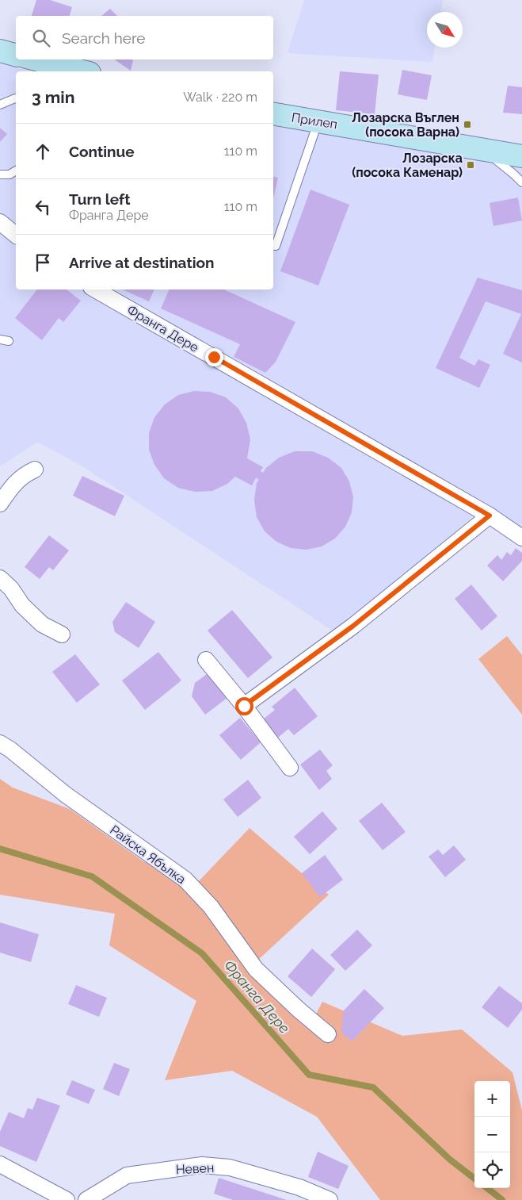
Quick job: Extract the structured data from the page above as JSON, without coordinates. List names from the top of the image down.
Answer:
{
  "streets": {
    "street": [
      "Прилеп",
      "Франга Дере",
      "Райска Ябълка",
      "Невен"
    ]
  },
  "water": ["Франга Дере"],
  "places": {
    "transit": ["Лозарска Въглен (посока Варна)", "Лозарска (посока Каменар)"]
  },
  "north": "bottom right",
  "page": {
    "search": "Search here",
    "heading": ["3 min", "Walk · 220 m"],
    "list": [
      ["Continue", "110 m"],
      ["Turn left", "Франга Дере", "110 m"],
      "Arrive at destination"
    ],
    "map_buttons": ["+", "−"]
  }
}
